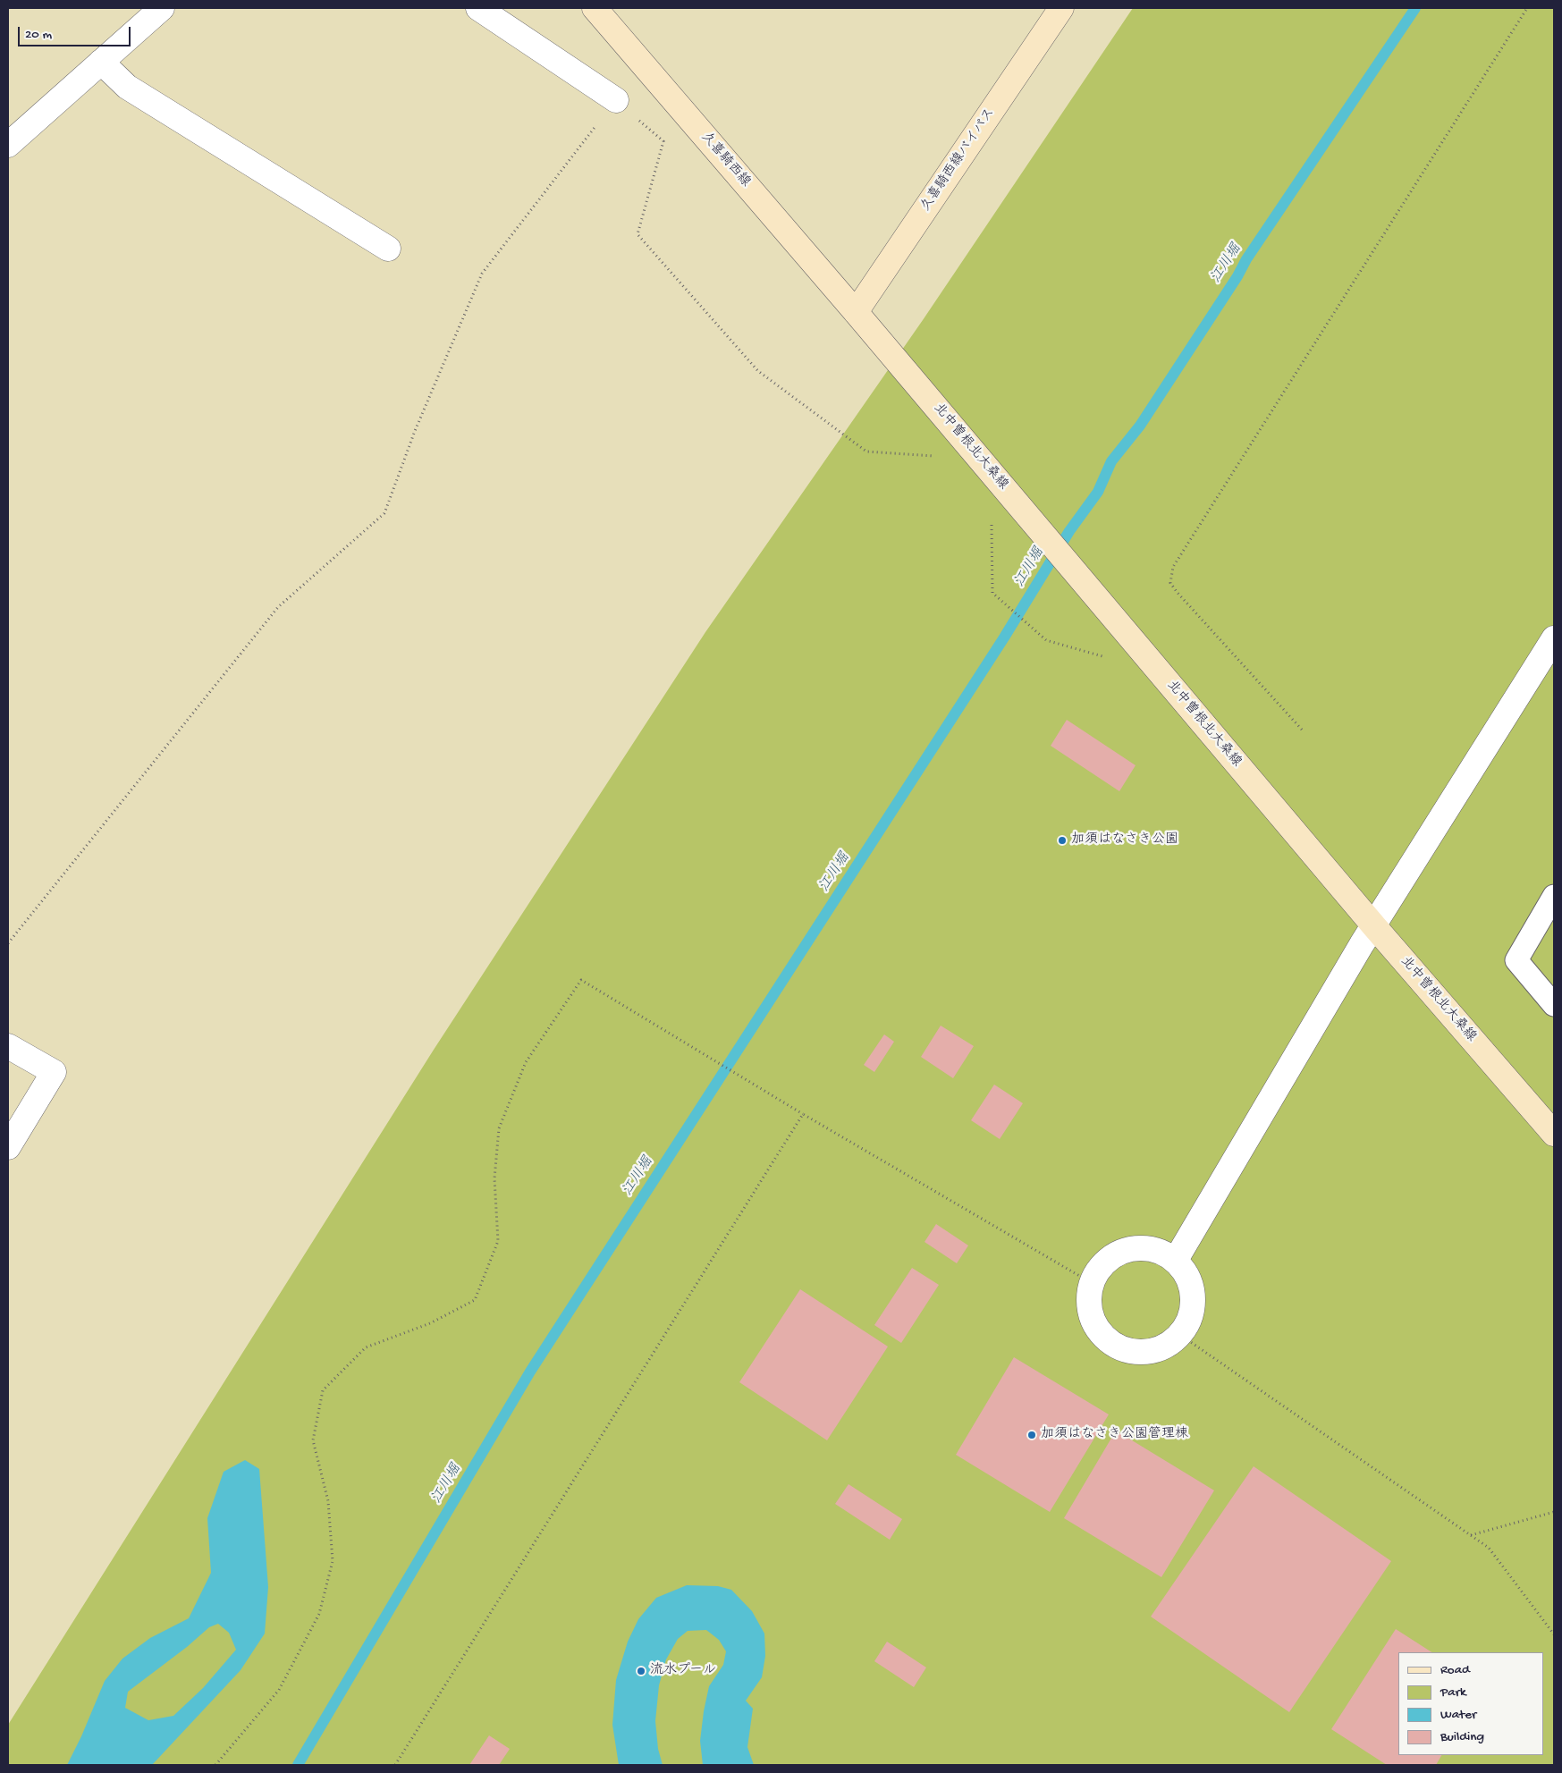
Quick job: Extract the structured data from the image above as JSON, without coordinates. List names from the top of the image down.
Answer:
{
  "streets": {
    "main road": ["久喜騎西線", "久喜騎西線バイパス", "北中曽根北大桑線"]
  },
  "crossings": [
    ["久喜騎西線", "久喜騎西線バイパス"],
    ["久喜騎西線", "北中曽根北大桑線"],
    ["久喜騎西線バイパス", "北中曽根北大桑線"]
  ],
  "water": ["江川堀"],
  "places": ["加須はなさき公園", "加須はなさき公園管理棟", "流水プール"],
  "legend": [
    "Road",
    "Park",
    "Water",
    "Building"
  ],
  "scale_bar": "20 m"
}
